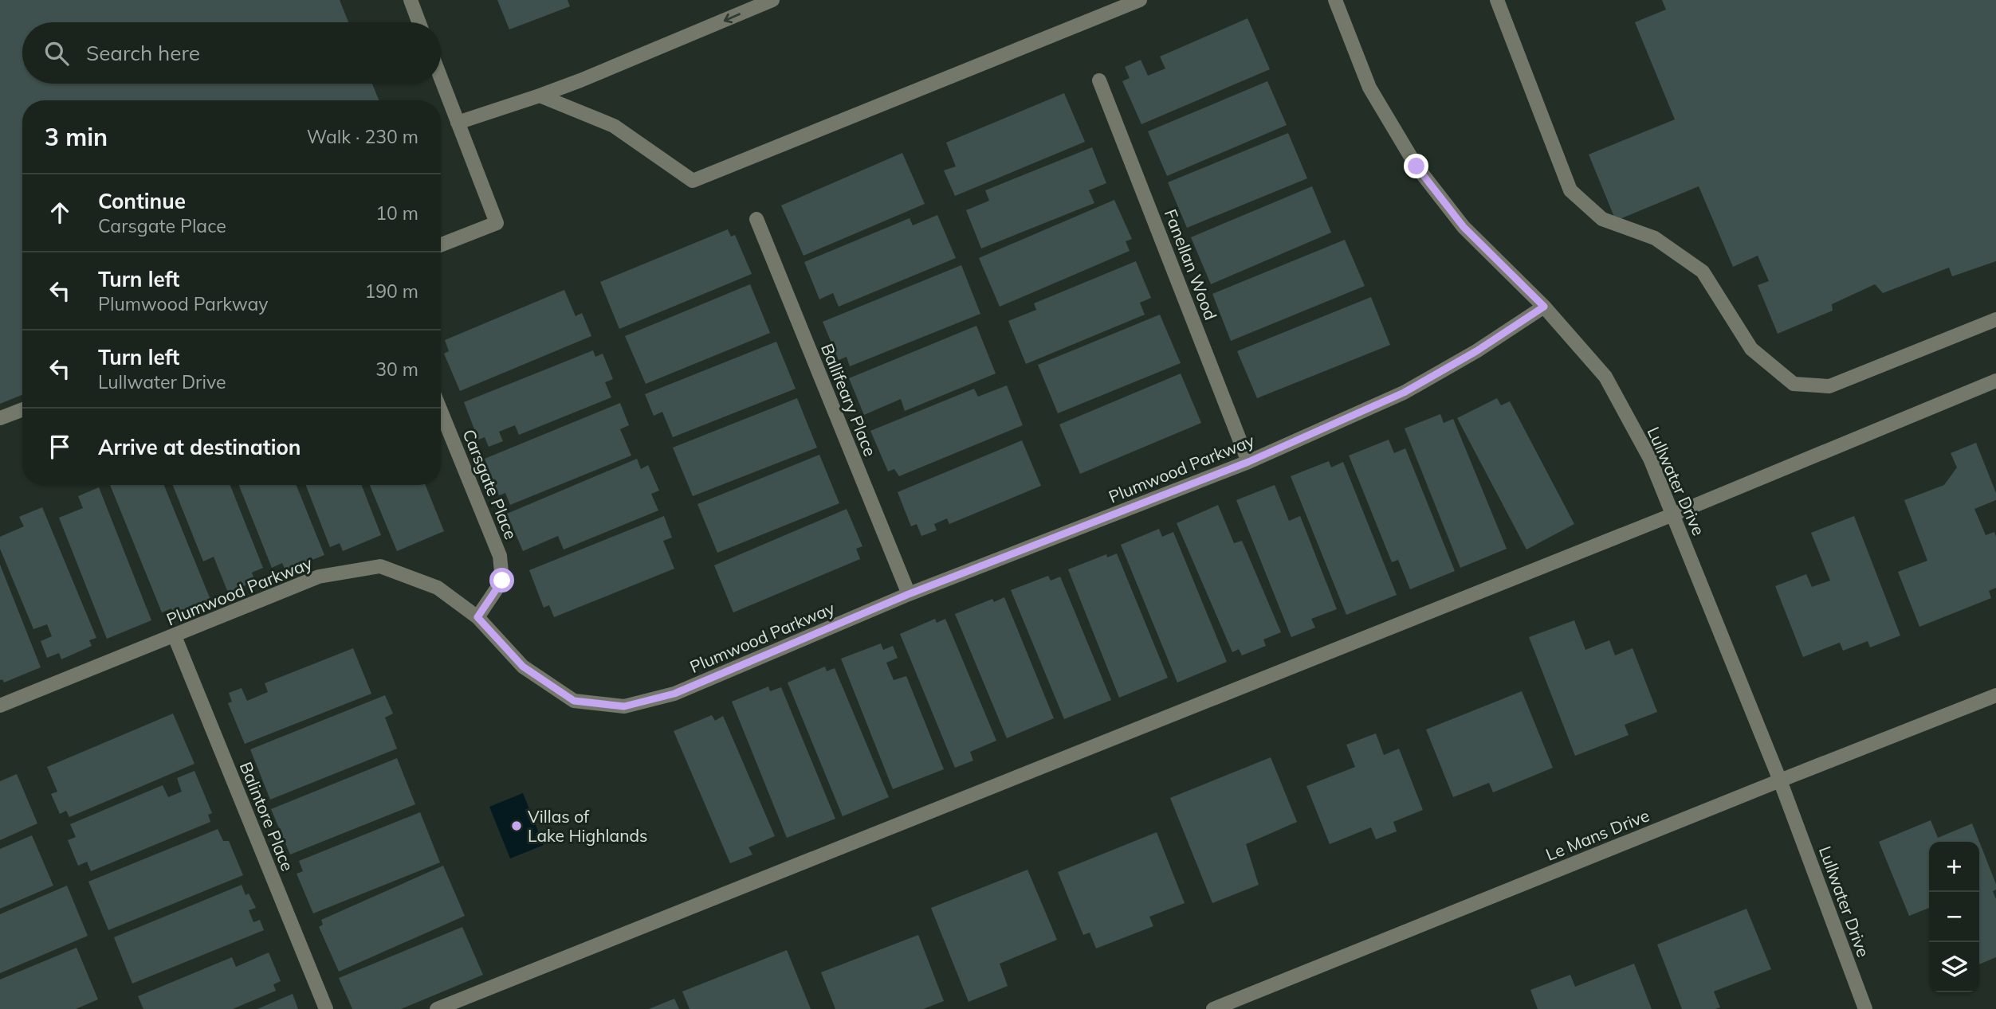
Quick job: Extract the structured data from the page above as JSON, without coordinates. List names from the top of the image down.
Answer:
{
  "streets": {
    "street": [
      "Fanellan Wood",
      "Ballifeary Place",
      "Plumwood Parkway",
      "Lullwater Drive",
      "Carsgate Place",
      "Balintore Place",
      "Le Mans Drive"
    ]
  },
  "crossings": [
    ["Fanellan Wood", "Plumwood Parkway"],
    ["Ballifeary Place", "Plumwood Parkway"],
    ["Plumwood Parkway", "Lullwater Drive"],
    ["Plumwood Parkway", "Carsgate Place"],
    ["Plumwood Parkway", "Balintore Place"],
    ["Lullwater Drive", "Le Mans Drive"]
  ],
  "places": ["Villas of Lake Highlands"],
  "page": {
    "search": "Search here",
    "heading": ["3 min", "Walk · 230 m"],
    "list": [
      ["Continue", "Carsgate Place", "10 m"],
      ["Turn left", "Plumwood Parkway", "190 m"],
      ["Turn left", "Lullwater Drive", "30 m"],
      "Arrive at destination"
    ],
    "map_buttons": ["+", "−"]
  }
}
